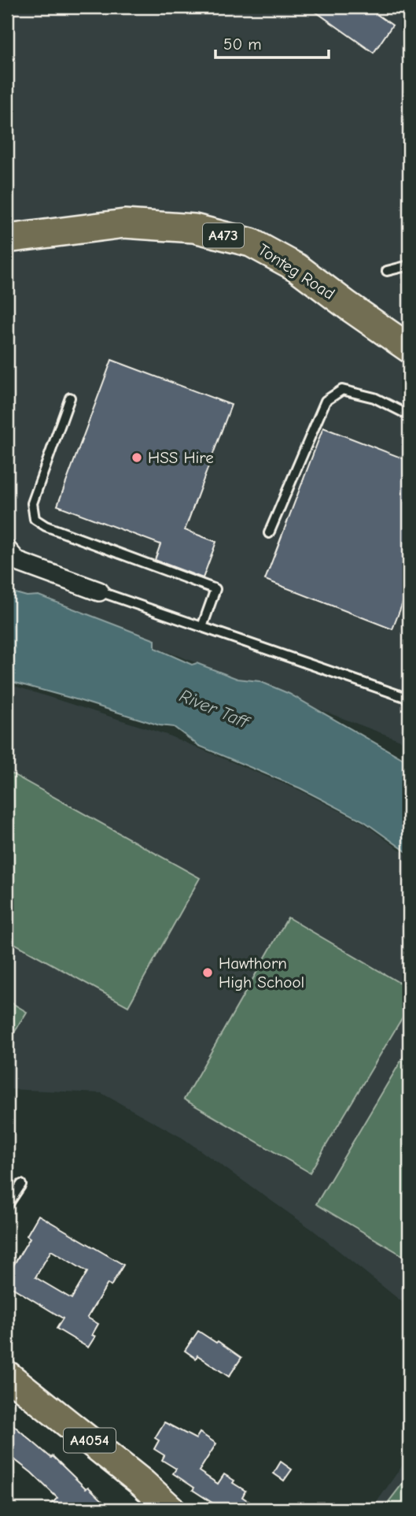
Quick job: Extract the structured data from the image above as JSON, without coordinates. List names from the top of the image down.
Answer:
{
  "streets": {
    "main road": ["A473", "Tonteg Road", "A4054"]
  },
  "water": ["River Taff"],
  "places": ["HSS Hire", "Hawthorn High School"],
  "scale_bar": "50 m"
}
